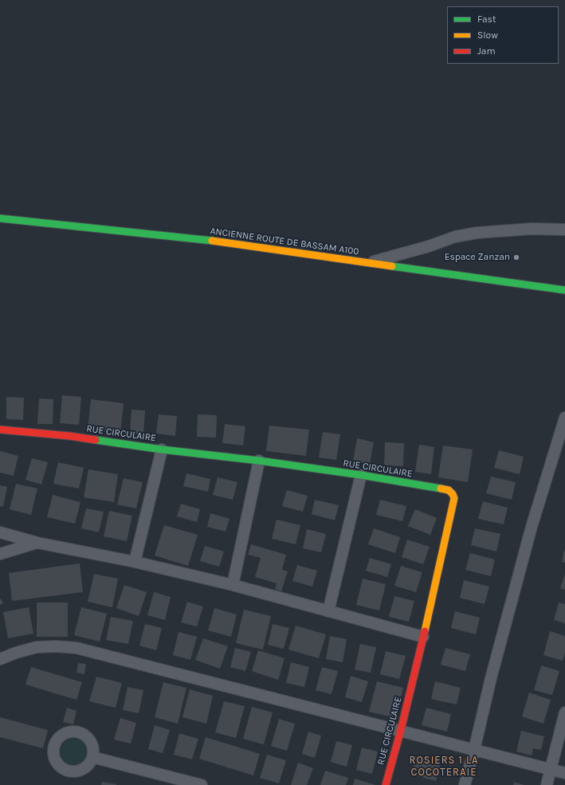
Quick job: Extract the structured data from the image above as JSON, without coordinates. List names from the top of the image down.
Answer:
{
  "streets": {
    "street": ["ANCIENNE ROUTE DE BASSAM A100", "RUE CIRCULAIRE"]
  },
  "districts": ["ROSIERS 1 LA COCOTERAIE"],
  "places": ["Espace Zanzan"],
  "legend": ["Fast", "Slow", "Jam"]
}
